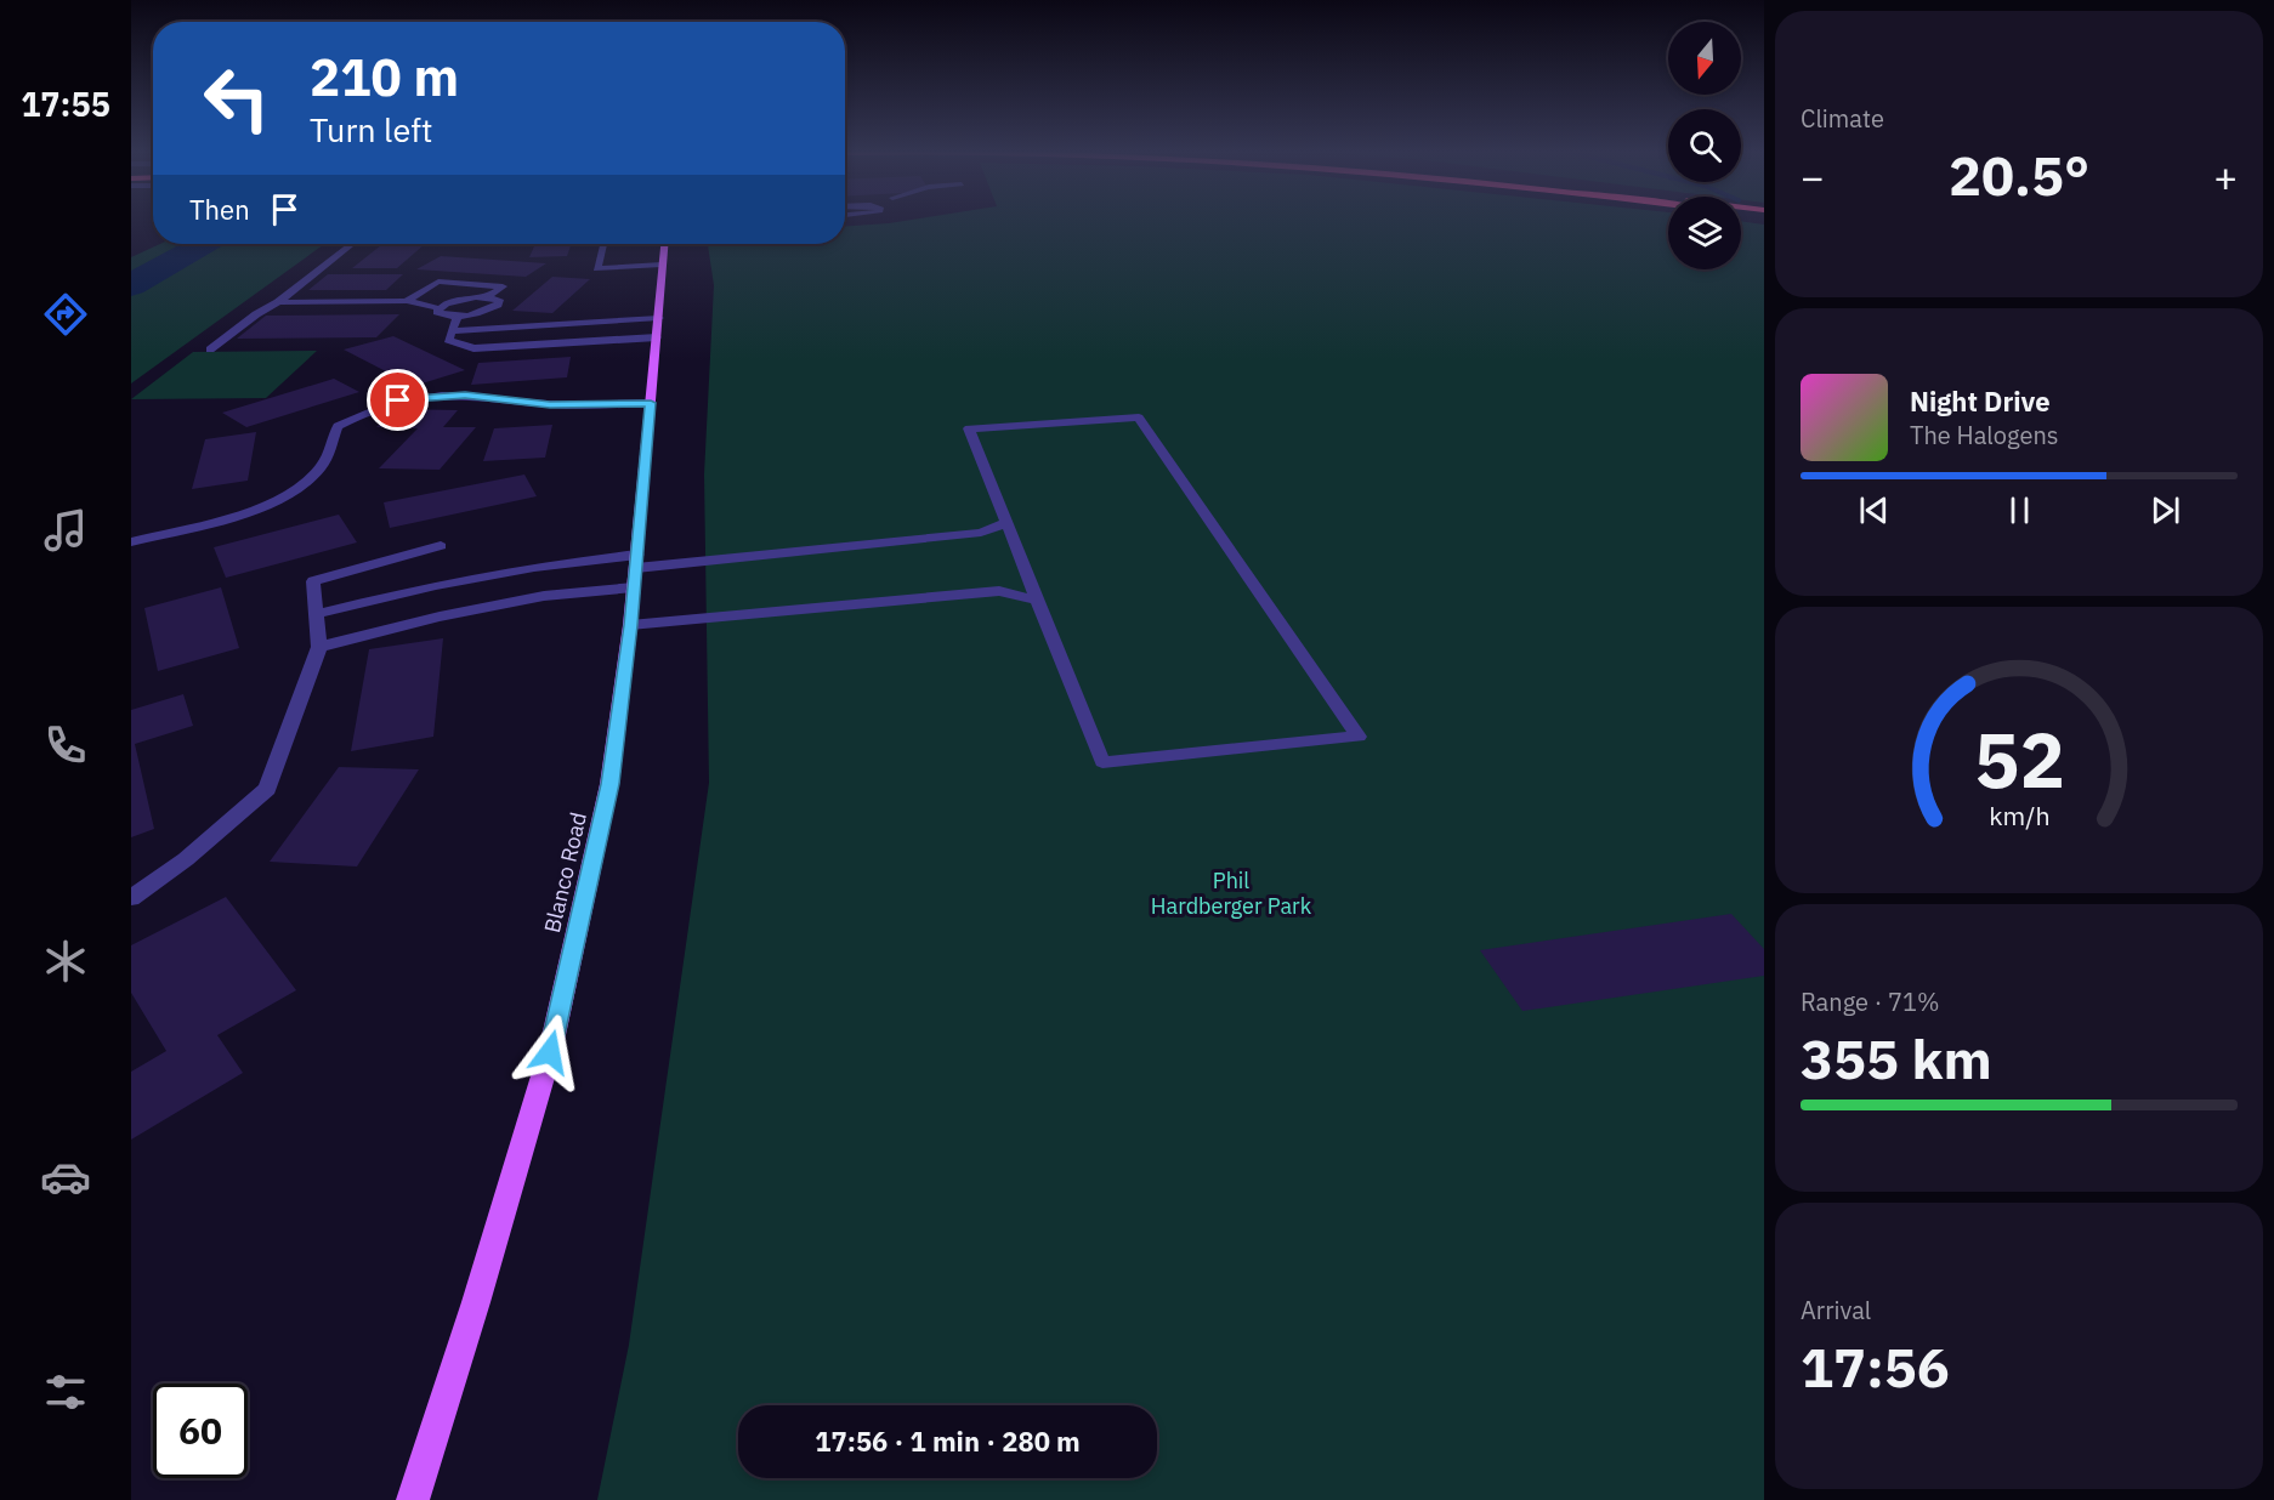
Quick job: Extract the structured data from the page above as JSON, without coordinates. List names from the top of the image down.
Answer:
{
  "streets": {
    "main road": ["Blanco Road"]
  },
  "parks": ["Phil Hardberger Park"],
  "north": "bottom",
  "page": {
    "tabs": "17:55",
    "tile": [
      "Climate",
      ["Range · 71%", "355 km"],
      ["Arrival", "17:56"]
    ],
    "turn": ["210 m", "Turn left"],
    "heat": ["−", "20.5°", "+"],
    "then": "Then",
    "song": ["Night Drive", "The Halogens"],
    "limit": "60",
    "trip": "17:56 · 1 min · 280 m",
    "gauge": ["52", "km/h"]
  }
}
